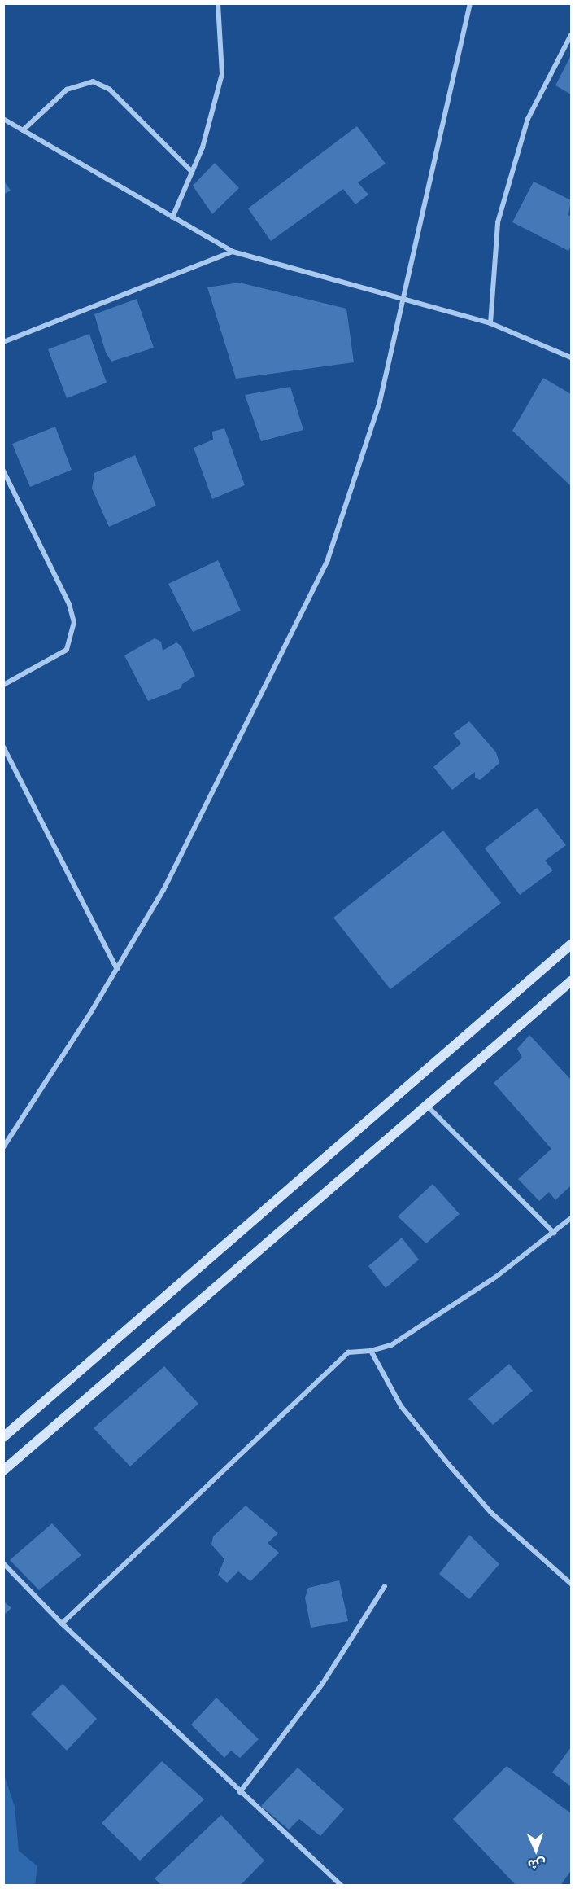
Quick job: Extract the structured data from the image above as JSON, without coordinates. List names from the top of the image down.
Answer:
{
  "north": "bottom"
}
